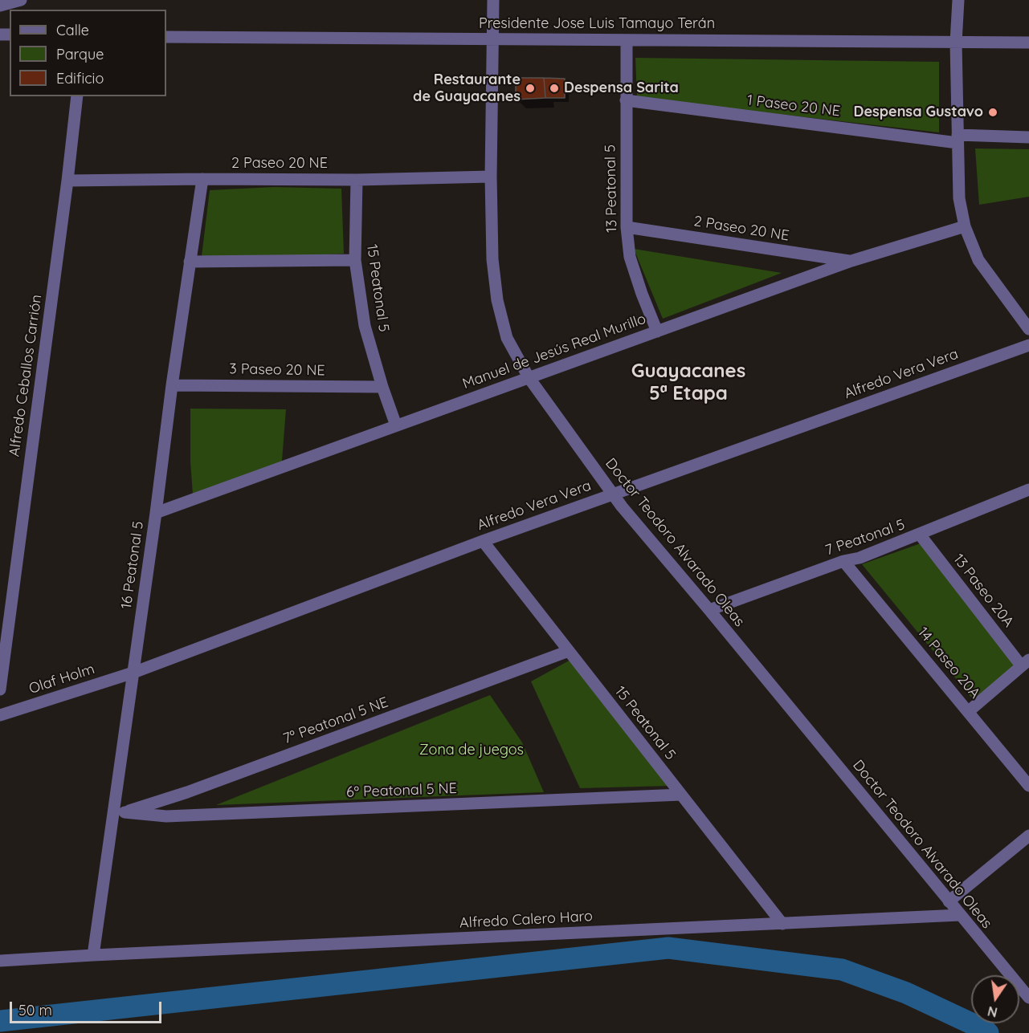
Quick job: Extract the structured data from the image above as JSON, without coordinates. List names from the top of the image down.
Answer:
{
  "streets": {
    "street": [
      "Presidente Jose Luis Tamayo Terán",
      "1 Paseo 20 NE",
      "2 Paseo 20 NE",
      "13 Peatonal 5",
      "15 Peatonal 5",
      "Manuel de Jesús Real Murillo",
      "3 Paseo 20 NE",
      "Alfredo Vera Vera",
      "Alfredo Ceballos Carrión",
      "7 Peatonal 5",
      "Doctor Teodoro Alvarado Oleas",
      "16 Peatonal 5",
      "13 Paseo 20A",
      "14 Paseo 20A",
      "Olaf Holm",
      "7º Peatonal 5 NE",
      "6º Peatonal 5 NE",
      "Alfredo Calero Haro"
    ]
  },
  "crossings": [
    ["Presidente Jose Luis Tamayo Terán", "13 Peatonal 5"],
    ["Presidente Jose Luis Tamayo Terán", "Doctor Teodoro Alvarado Oleas"],
    ["1 Paseo 20 NE", "13 Peatonal 5"],
    ["2 Paseo 20 NE", "13 Peatonal 5"],
    ["2 Paseo 20 NE", "15 Peatonal 5"],
    ["2 Paseo 20 NE", "Manuel de Jesús Real Murillo"],
    ["2 Paseo 20 NE", "Alfredo Ceballos Carrión"],
    ["2 Paseo 20 NE", "Doctor Teodoro Alvarado Oleas"],
    ["2 Paseo 20 NE", "16 Peatonal 5"],
    ["13 Peatonal 5", "Manuel de Jesús Real Murillo"],
    ["15 Peatonal 5", "Manuel de Jesús Real Murillo"],
    ["15 Peatonal 5", "3 Paseo 20 NE"],
    ["15 Peatonal 5", "Alfredo Vera Vera"],
    ["15 Peatonal 5", "7º Peatonal 5 NE"],
    ["15 Peatonal 5", "6º Peatonal 5 NE"],
    ["15 Peatonal 5", "Alfredo Calero Haro"],
    ["Manuel de Jesús Real Murillo", "Doctor Teodoro Alvarado Oleas"],
    ["Manuel de Jesús Real Murillo", "16 Peatonal 5"],
    ["3 Paseo 20 NE", "16 Peatonal 5"],
    ["Alfredo Vera Vera", "Doctor Teodoro Alvarado Oleas"],
    ["Alfredo Vera Vera", "16 Peatonal 5"],
    ["Alfredo Vera Vera", "Olaf Holm"],
    ["7 Peatonal 5", "Doctor Teodoro Alvarado Oleas"],
    ["7 Peatonal 5", "13 Paseo 20A"],
    ["7 Peatonal 5", "14 Paseo 20A"],
    ["Doctor Teodoro Alvarado Oleas", "Alfredo Calero Haro"],
    ["16 Peatonal 5", "Olaf Holm"],
    ["16 Peatonal 5", "7º Peatonal 5 NE"],
    ["16 Peatonal 5", "6º Peatonal 5 NE"],
    ["16 Peatonal 5", "Alfredo Calero Haro"],
    ["7º Peatonal 5 NE", "6º Peatonal 5 NE"]
  ],
  "districts": ["Guayacanes 5ª Etapa"],
  "parks": ["Zona de juegos"],
  "places": ["Restaurante de Guayacanes", "Despensa Sarita", "Despensa Gustavo"],
  "legend": ["Calle", "Parque", "Edificio"],
  "scale_bar": "50 m",
  "north": "bottom"
}
